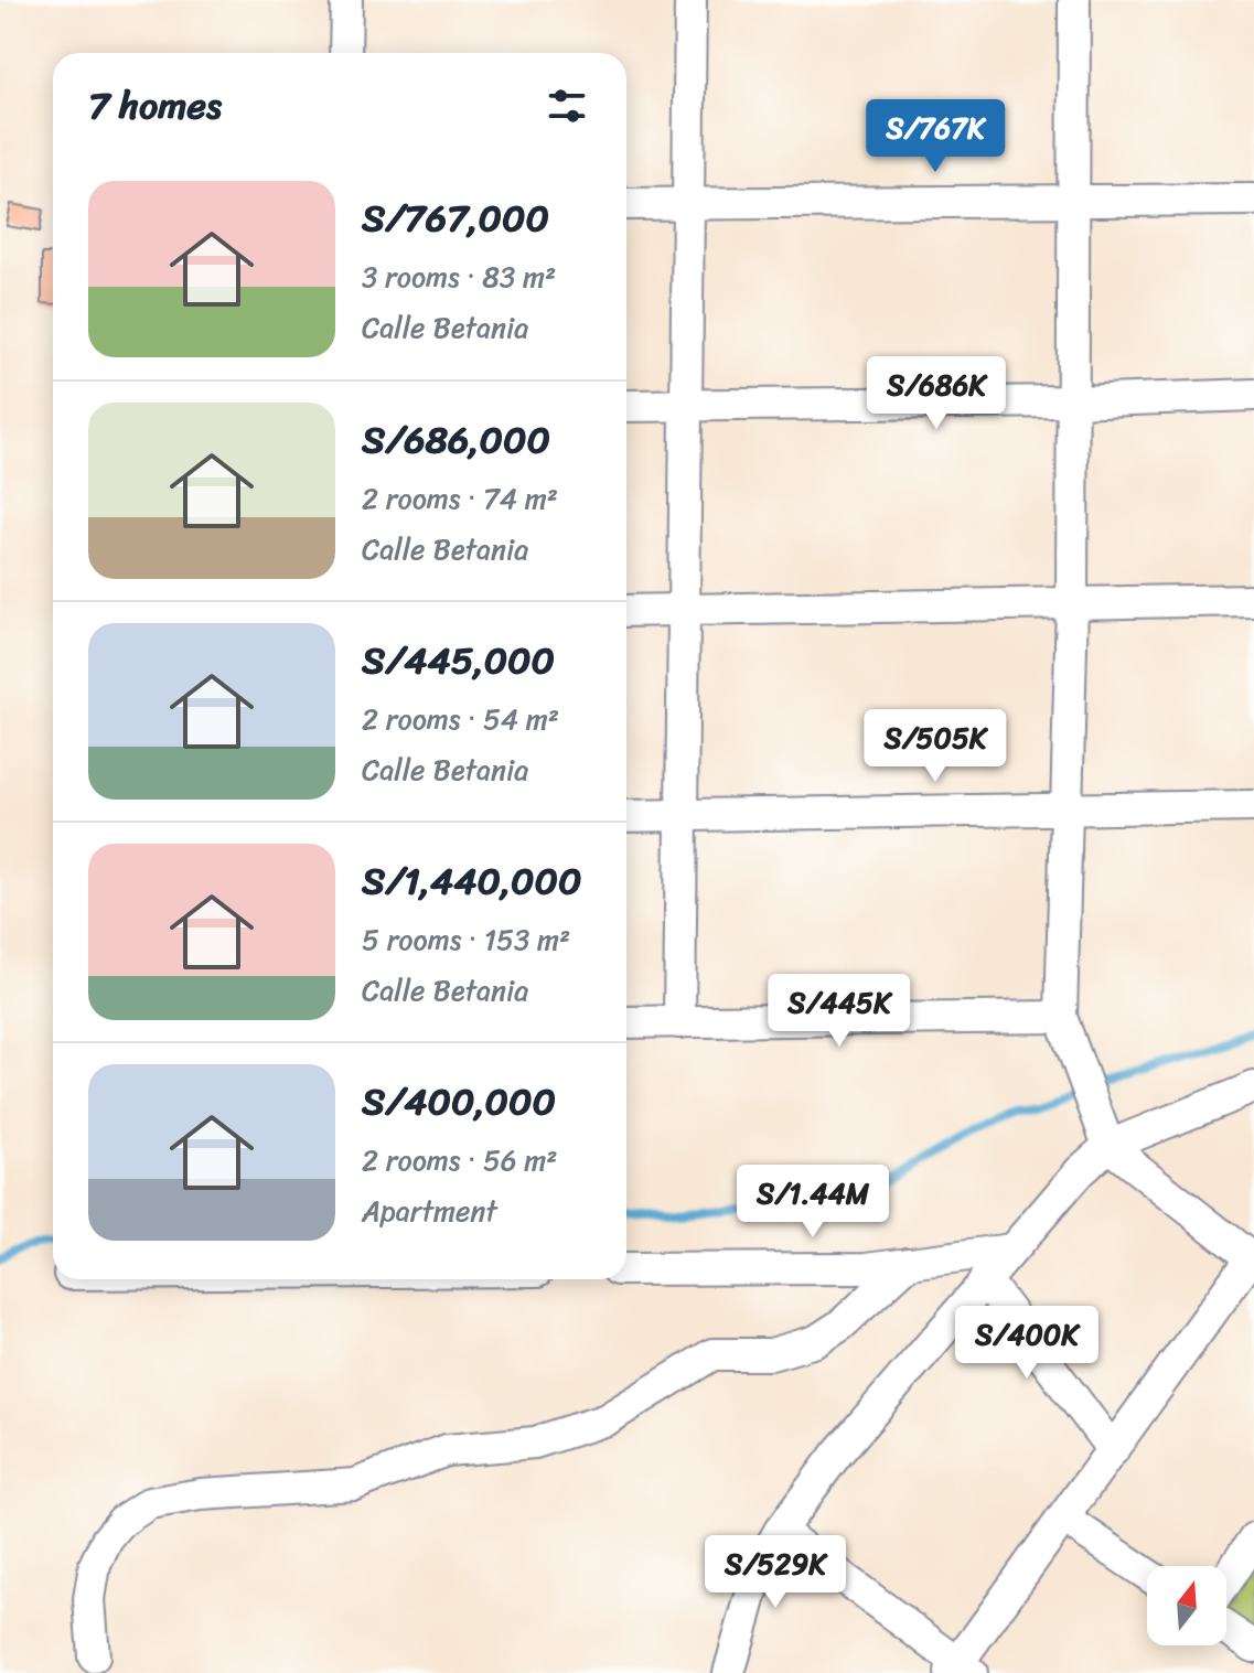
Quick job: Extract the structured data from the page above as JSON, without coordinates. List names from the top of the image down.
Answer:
{
  "north": "top",
  "page": {
    "heading": "7 homes",
    "price": [
      "S/767K",
      "S/686K",
      "S/505K",
      "S/445K",
      "S/1.44M",
      "S/400K",
      "S/529K"
    ],
    "list": [
      {
        "name": "S/767,000",
        "note": "3 rooms · 83 m² · Calle Betania"
      },
      {
        "name": "S/686,000",
        "note": "2 rooms · 74 m² · Calle Betania"
      },
      {
        "name": "S/445,000",
        "note": "2 rooms · 54 m² · Calle Betania"
      },
      {
        "name": "S/1,440,000",
        "note": "5 rooms · 153 m² · Calle Betania"
      },
      {
        "name": "S/400,000",
        "note": "2 rooms · 56 m² · Apartment"
      }
    ]
  }
}
